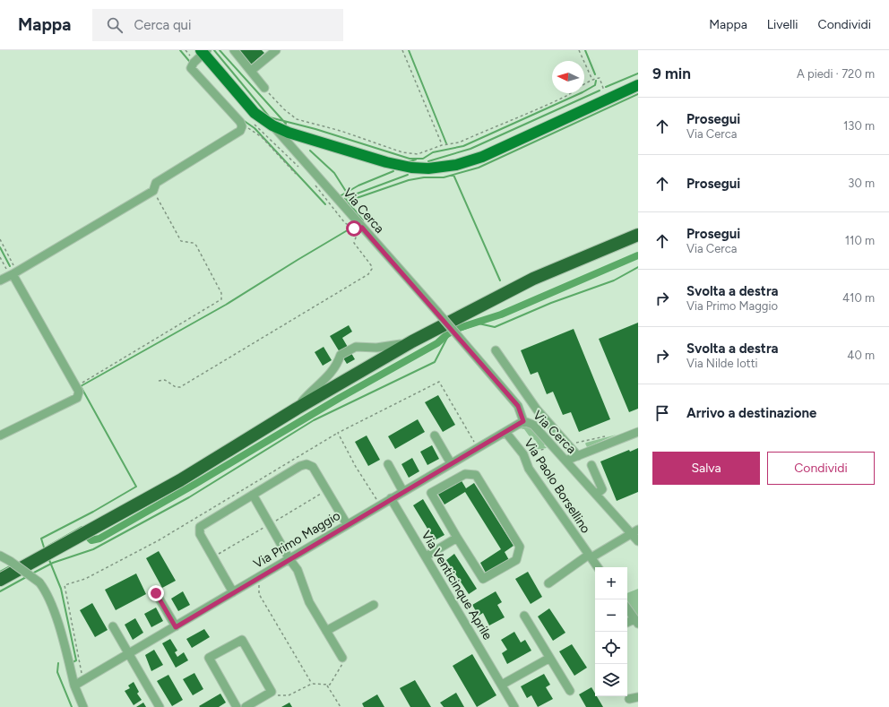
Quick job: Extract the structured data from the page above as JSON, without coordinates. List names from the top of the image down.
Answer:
{
  "streets": {
    "street": [
      "Via Cerca",
      "Via Paolo Borsellino",
      "Via Primo Maggio",
      "Via Venticinque Aprile"
    ]
  },
  "crossings": [
    ["Via Cerca", "Via Primo Maggio"],
    ["Via Paolo Borsellino", "Via Primo Maggio"],
    ["Via Primo Maggio", "Via Venticinque Aprile"]
  ],
  "north": "left",
  "page": {
    "header": "Mappa",
    "search": "Cerca qui",
    "nav": ["Mappa", "Livelli", "Condividi"],
    "heading": ["9 min", "A piedi · 720 m"],
    "list": [
      ["Prosegui", "Via Cerca", "130 m"],
      ["Prosegui", "30 m"],
      ["Prosegui", "Via Cerca", "110 m"],
      ["Svolta a destra", "Via Primo Maggio", "410 m"],
      ["Svolta a destra", "Via Nilde Iotti", "40 m"],
      "Arrivo a destinazione"
    ],
    "buttons": ["Salva", "Condividi"],
    "map_buttons": ["+", "−"]
  }
}
